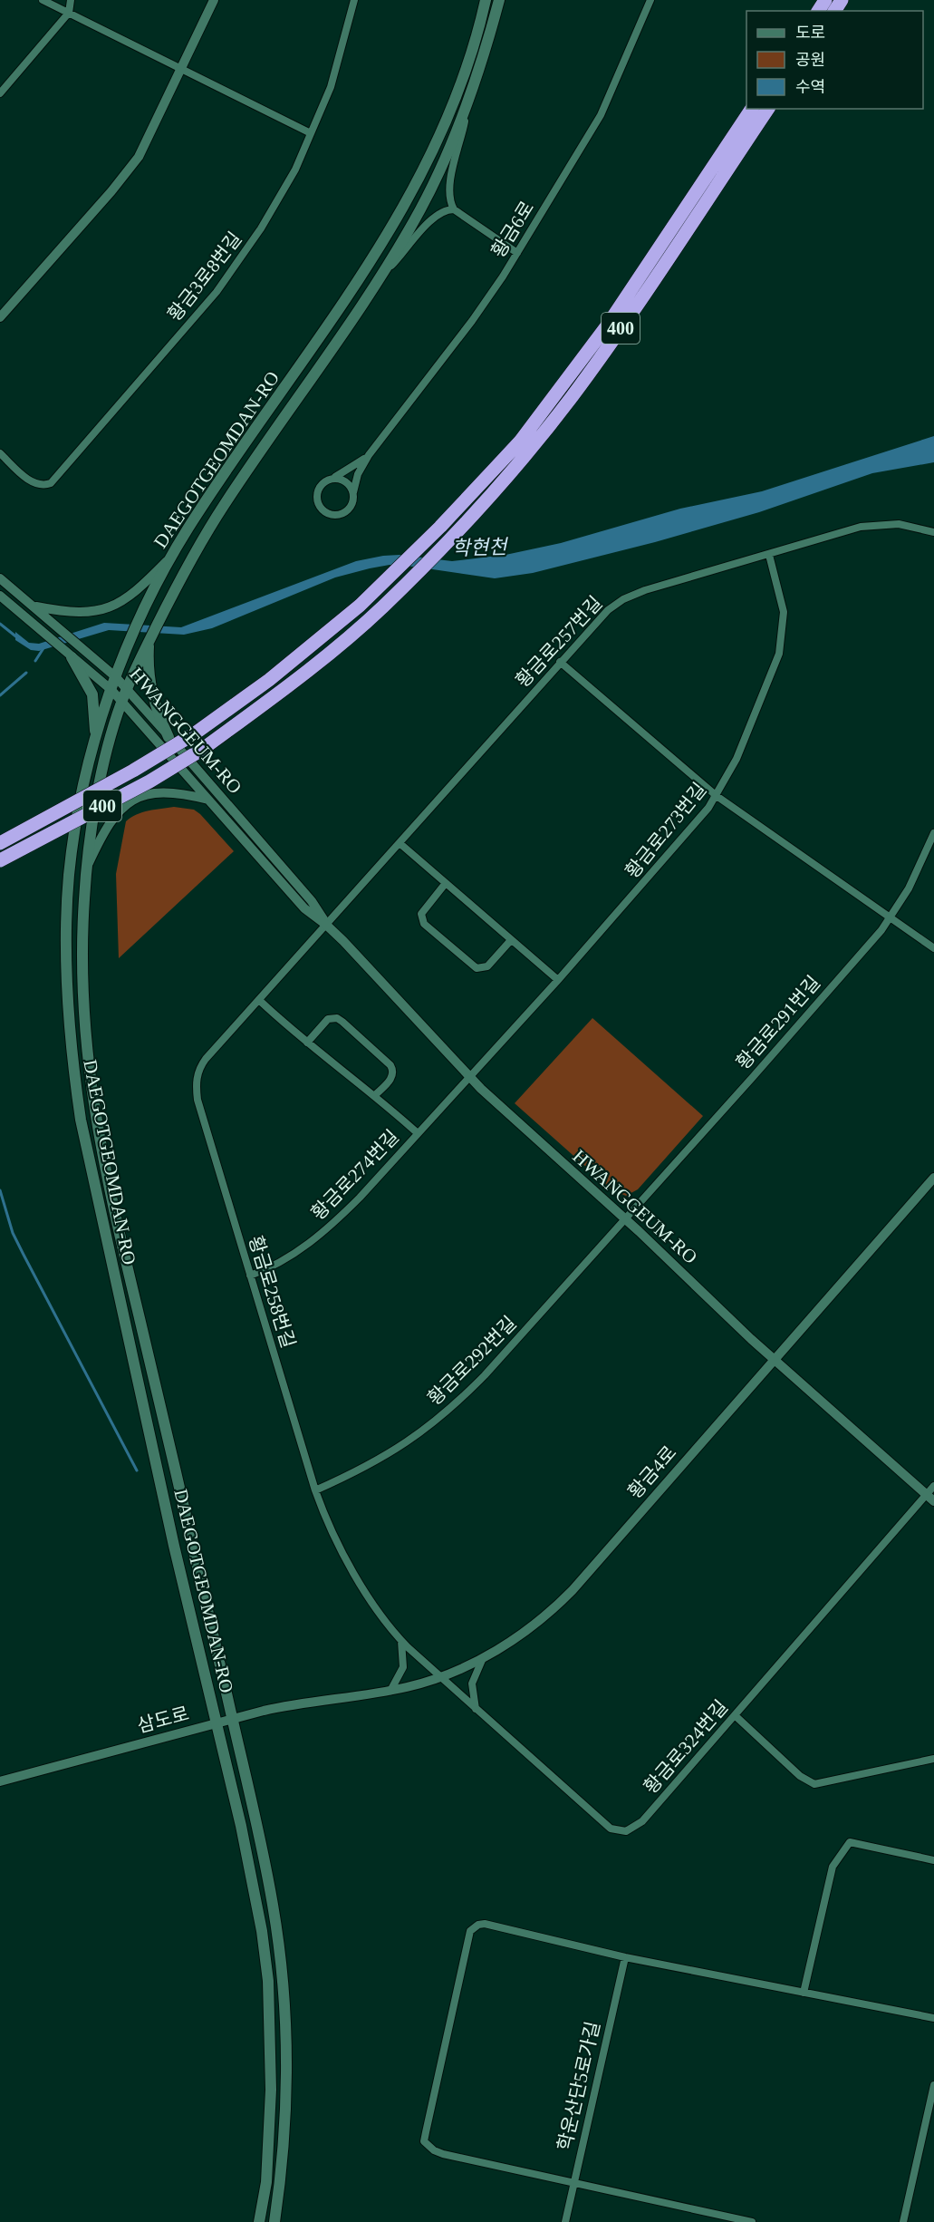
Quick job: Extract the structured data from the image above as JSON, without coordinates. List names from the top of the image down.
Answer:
{
  "streets": {
    "highway": ["400"],
    "main road": ["DAEGOTGEOMDAN-RO"],
    "street": [
      "황금6로",
      "황금3로8번길",
      "황금로257번길",
      "HWANGGEUM-RO",
      "황금로273번길",
      "황금로291번길",
      "황금로274번길",
      "황금로258번길",
      "황금로292번길",
      "황금4로",
      "삼도로",
      "황금로324번길",
      "학운산단5로가길"
    ]
  },
  "crossings": [
    ["DAEGOTGEOMDAN-RO", "HWANGGEUM-RO"],
    ["DAEGOTGEOMDAN-RO", "삼도로"],
    ["황금로257번길", "HWANGGEUM-RO"],
    ["황금로257번길", "황금로273번길"],
    ["황금로257번길", "황금로258번길"],
    ["HWANGGEUM-RO", "황금로273번길"],
    ["HWANGGEUM-RO", "황금로291번길"],
    ["HWANGGEUM-RO", "황금로274번길"],
    ["HWANGGEUM-RO", "황금로258번길"],
    ["HWANGGEUM-RO", "황금로292번길"],
    ["HWANGGEUM-RO", "황금4로"],
    ["HWANGGEUM-RO", "황금로324번길"],
    ["황금로273번길", "황금로274번길"],
    ["황금로291번길", "황금로292번길"],
    ["황금로274번길", "황금로258번길"],
    ["황금로258번길", "황금로292번길"],
    ["황금로258번길", "황금4로"],
    ["황금로258번길", "황금로324번길"],
    ["황금4로", "삼도로"],
    ["황금4로", "황금로324번길"]
  ],
  "water": ["학현천"],
  "legend": ["도로", "공원", "수역"]
}
